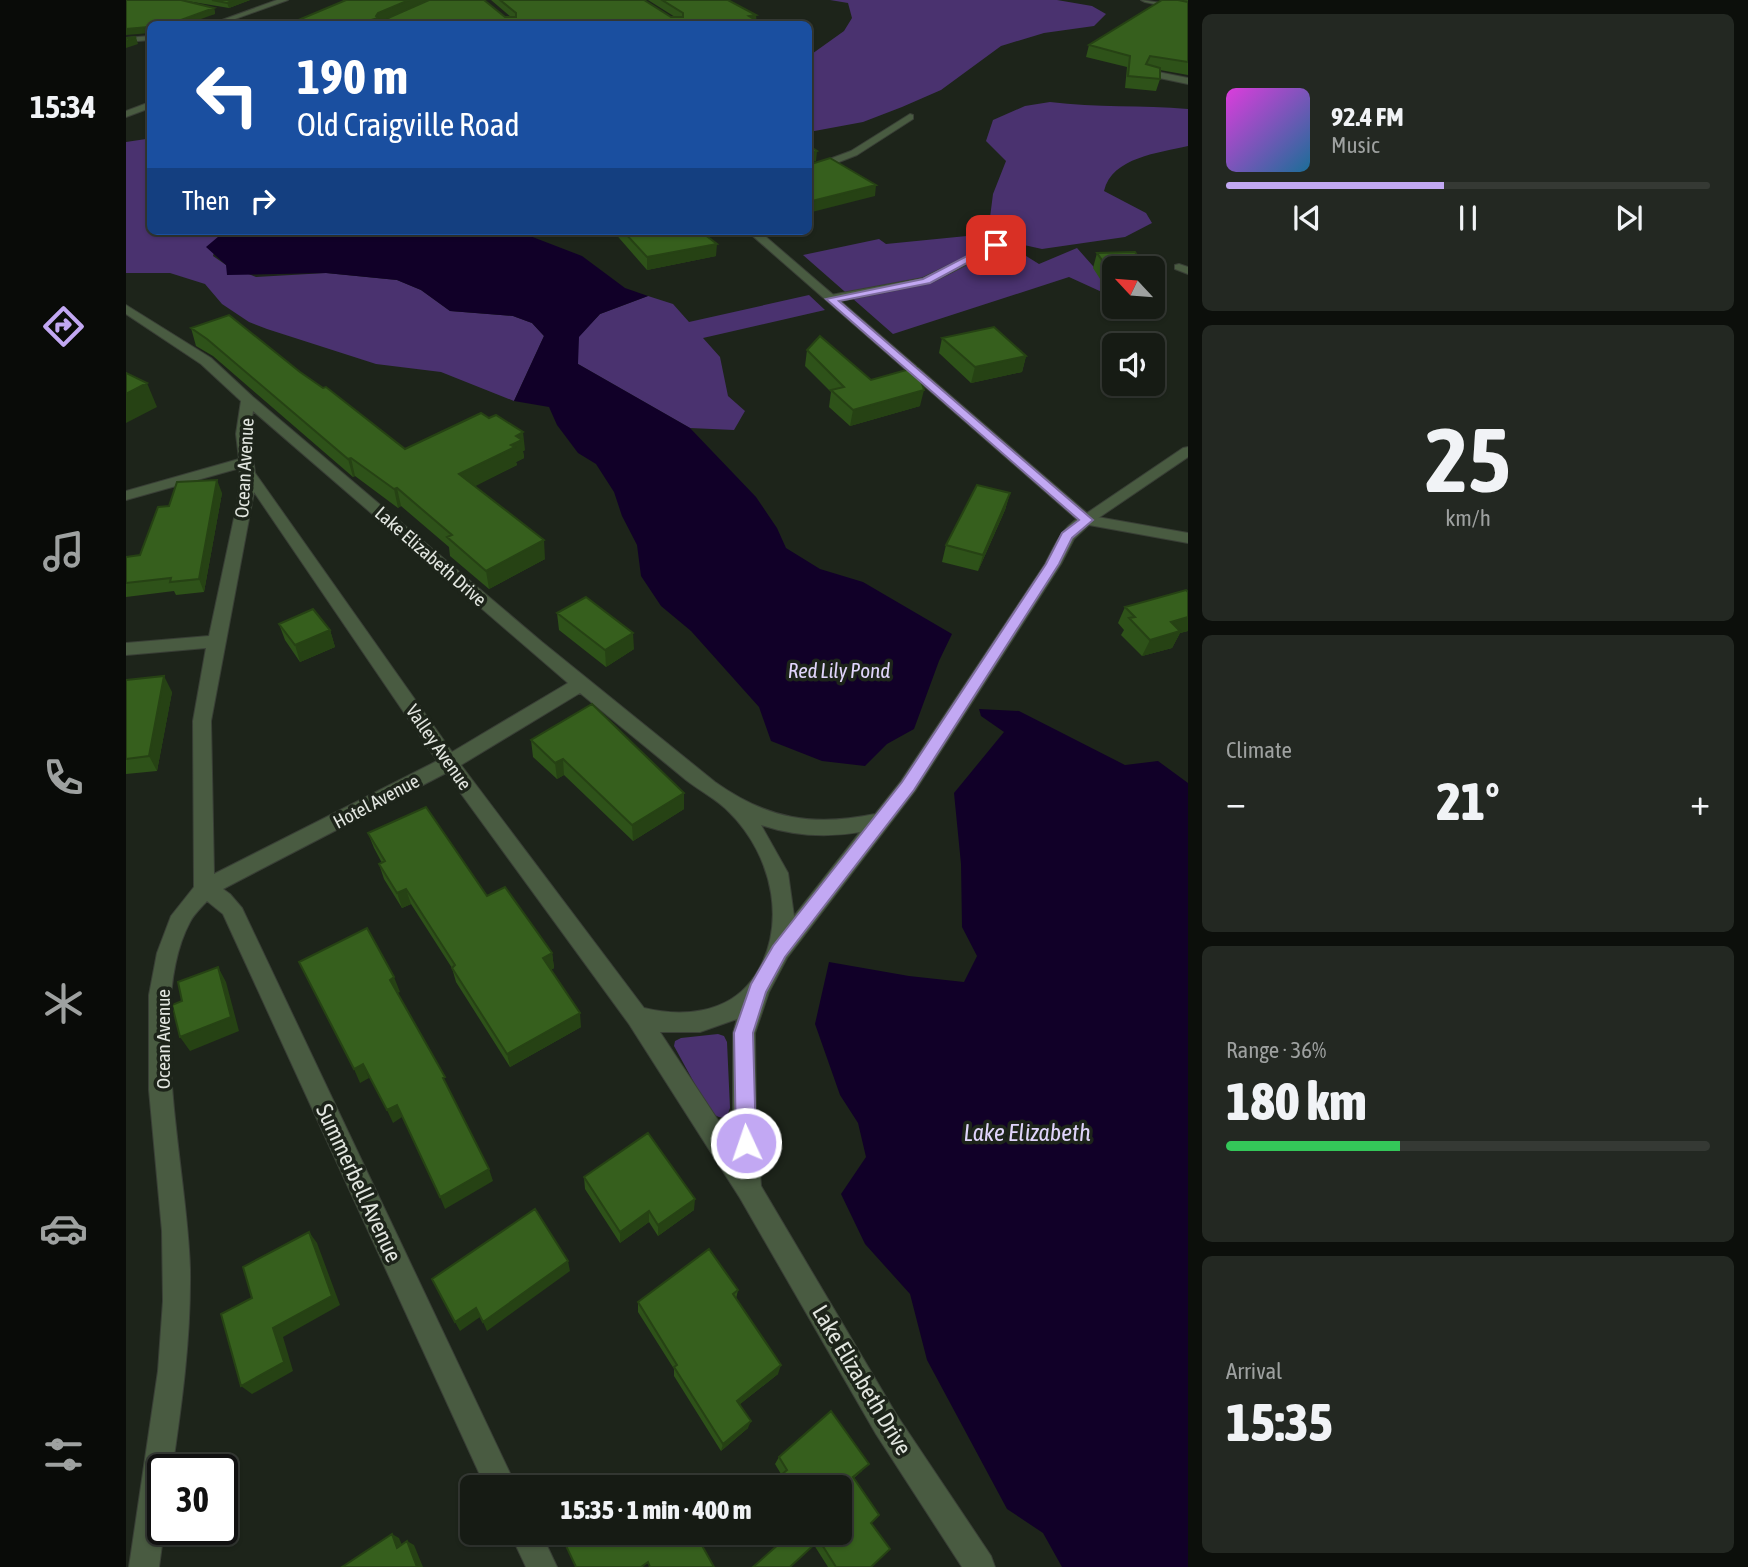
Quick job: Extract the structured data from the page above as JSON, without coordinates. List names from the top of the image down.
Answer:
{
  "streets": {
    "street": [
      "Ocean Avenue",
      "Lake Elizabeth Drive",
      "Valley Avenue",
      "Hotel Avenue",
      "Summerbell Avenue"
    ]
  },
  "crossings": [
    ["Ocean Avenue", "Lake Elizabeth Drive"],
    ["Ocean Avenue", "Valley Avenue"],
    ["Ocean Avenue", "Hotel Avenue"],
    ["Ocean Avenue", "Summerbell Avenue"],
    ["Lake Elizabeth Drive", "Valley Avenue"],
    ["Lake Elizabeth Drive", "Hotel Avenue"],
    ["Valley Avenue", "Hotel Avenue"],
    ["Hotel Avenue", "Summerbell Avenue"]
  ],
  "water": ["Red Lily Pond", "Lake Elizabeth"],
  "north": "top left",
  "page": {
    "tabs": "15:34",
    "turn": ["190 m", "Old Craigville Road"],
    "song": ["92.4 FM", "Music"],
    "then": "Then",
    "tile": [
      ["25", "km/h"],
      "Climate",
      ["Range · 36%", "180 km"],
      ["Arrival", "15:35"]
    ],
    "heat": ["−", "21°", "+"],
    "limit": "30",
    "trip": "15:35 · 1 min · 400 m"
  }
}
